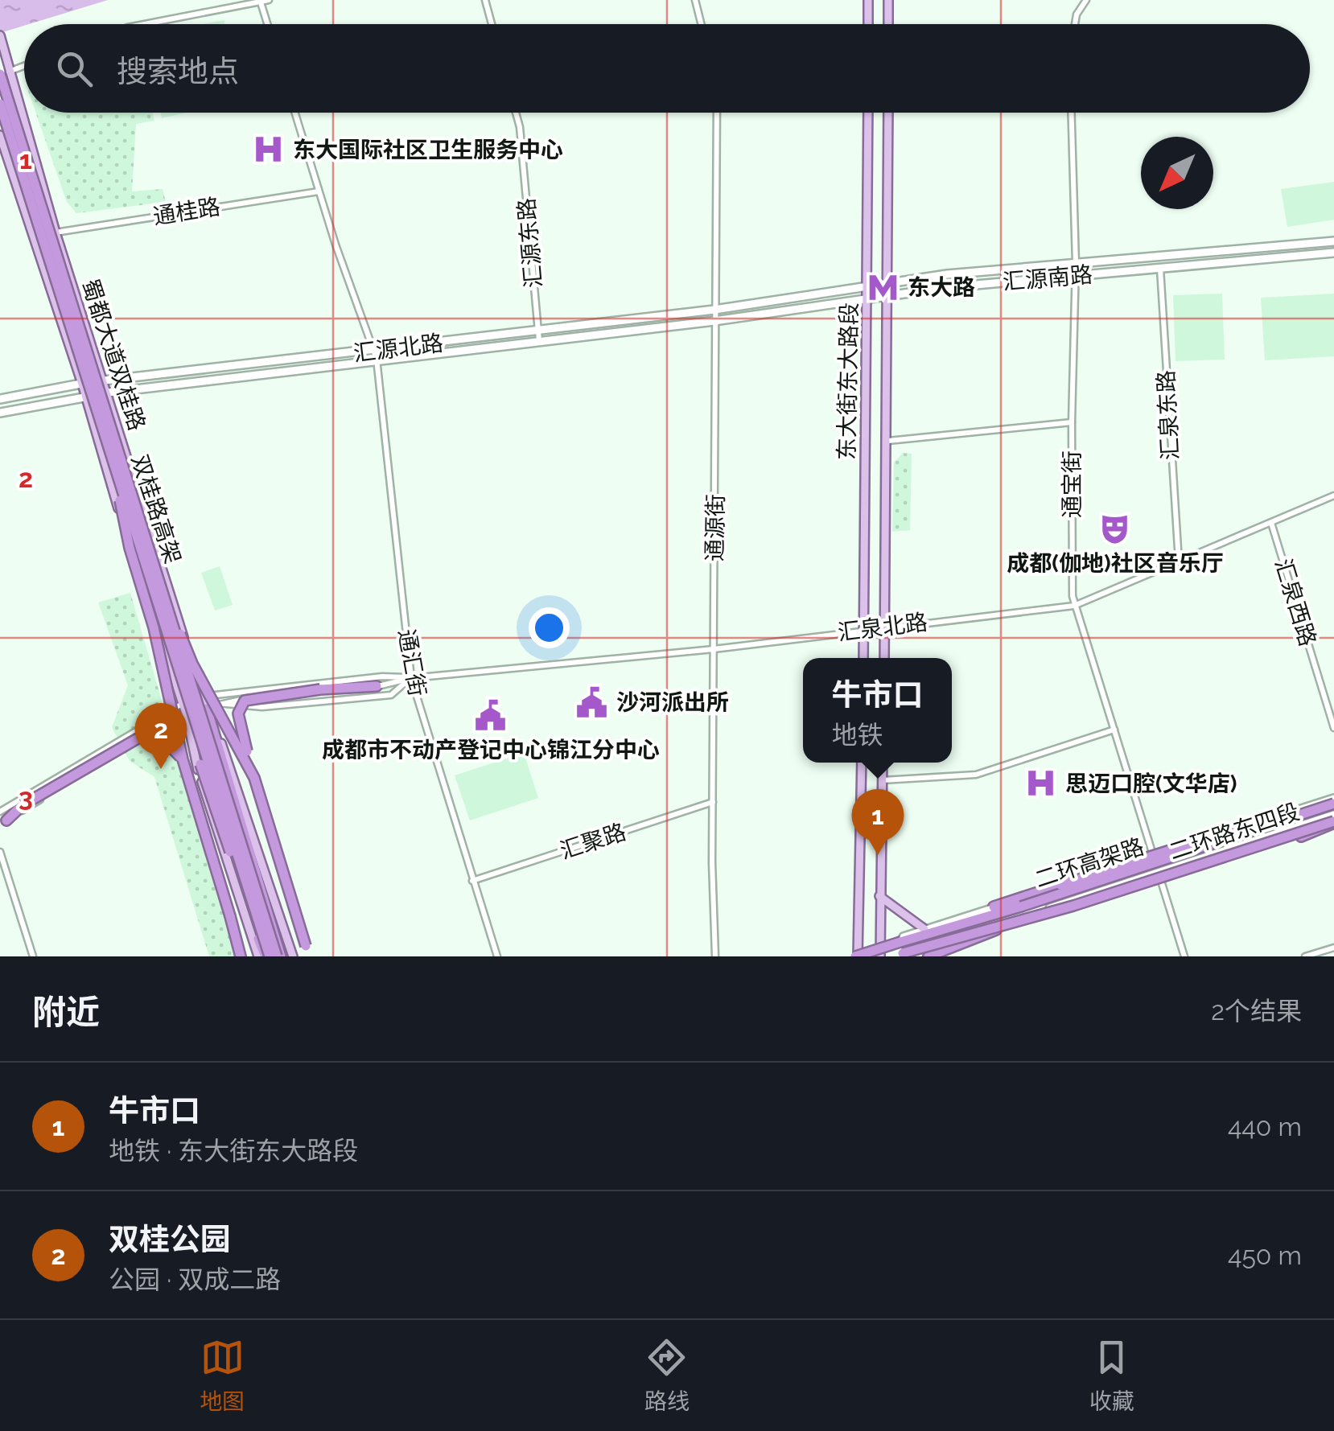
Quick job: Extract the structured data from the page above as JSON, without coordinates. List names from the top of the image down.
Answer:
{
  "streets": {
    "highway": ["双桂路高架", "二环高架路"],
    "main road": ["蜀都大道双桂路", "东大街东大路段"],
    "street": [
      "通桂路",
      "汇源东路",
      "汇源南路",
      "汇源北路",
      "汇泉东路",
      "通宝街",
      "通源街",
      "汇泉西路",
      "汇泉北路",
      "通汇街",
      "二环路东四段",
      "汇聚路"
    ]
  },
  "crossings": [
    ["通桂路", "蜀都大道双桂路"],
    ["通桂路", "通汇街"],
    ["汇源东路", "汇源北路"],
    ["汇源南路", "汇源北路"],
    ["汇源南路", "东大街东大路段"],
    ["汇源南路", "汇泉东路"],
    ["汇源南路", "通宝街"],
    ["汇源南路", "通源街"],
    ["汇源北路", "蜀都大道双桂路"],
    ["汇源北路", "通源街"],
    ["汇源北路", "通汇街"],
    ["蜀都大道双桂路", "双桂路高架"],
    ["蜀都大道双桂路", "汇泉北路"],
    ["东大街东大路段", "汇泉北路"],
    ["汇泉东路", "汇泉北路"],
    ["通宝街", "汇泉北路"],
    ["通宝街", "二环路东四段"],
    ["通源街", "汇泉北路"],
    ["通源街", "汇聚路"],
    ["汇泉西路", "汇泉北路"],
    ["汇泉北路", "通汇街"],
    ["通汇街", "汇聚路"],
    ["二环路东四段", "二环高架路"]
  ],
  "places": {
    "hospital": ["东大国际社区卫生服务中心", "思迈口腔(文华店)"],
    "metro station": ["东大路"],
    "theatre": ["成都(伽地)社区音乐厅"],
    "public building": ["沙河派出所", "成都市不动产登记中心锦江分中心"]
  },
  "north": "bottom left",
  "page": {
    "search": "搜索地点",
    "popup": ["牛市口", "地铁"],
    "pins": ["2", "1"],
    "heading": ["附近", "2个结果"],
    "list": [
      {
        "mark": "1",
        "name": "牛市口",
        "note": "地铁 · 东大街东大路段",
        "value": "440 m"
      },
      {
        "mark": "2",
        "name": "双桂公园",
        "note": "公园 · 双成二路",
        "value": "450 m"
      }
    ],
    "nav": ["地图", "路线", "收藏"]
  },
  "grid": {
    "rows": ["1", "2", "3"]
  }
}
